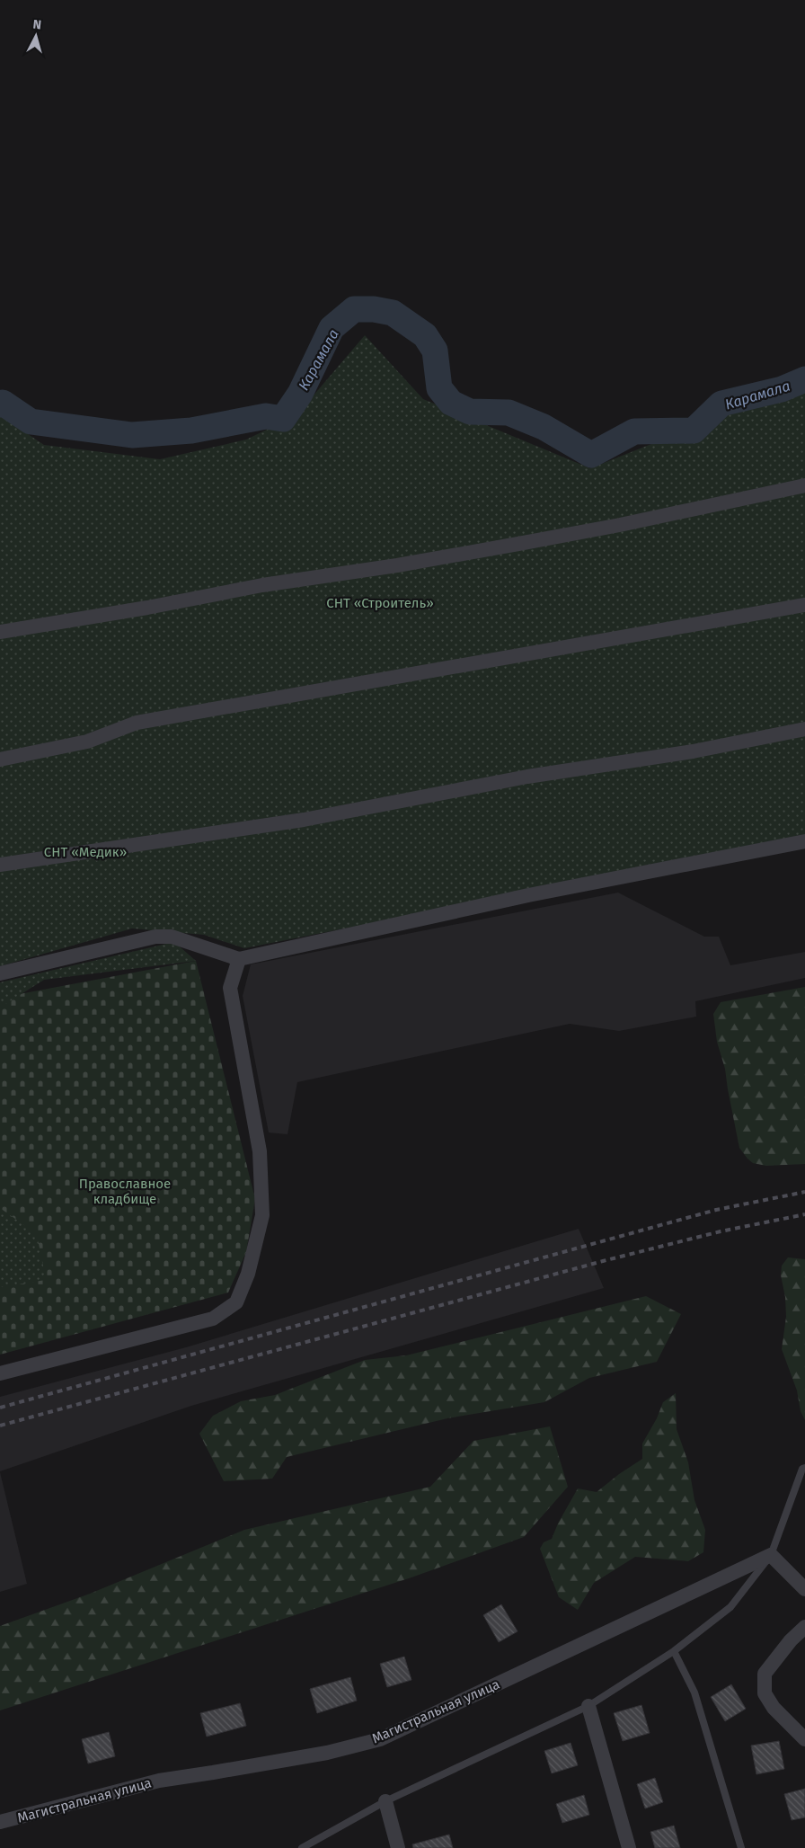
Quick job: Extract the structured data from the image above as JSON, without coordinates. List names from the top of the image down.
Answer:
{
  "streets": {
    "street": ["Магистральная улица"]
  },
  "water": ["Карамала"],
  "parks": ["СНТ «Строитель»", "СНТ «Медик»", "Православное кладбище"],
  "north": "top"
}
